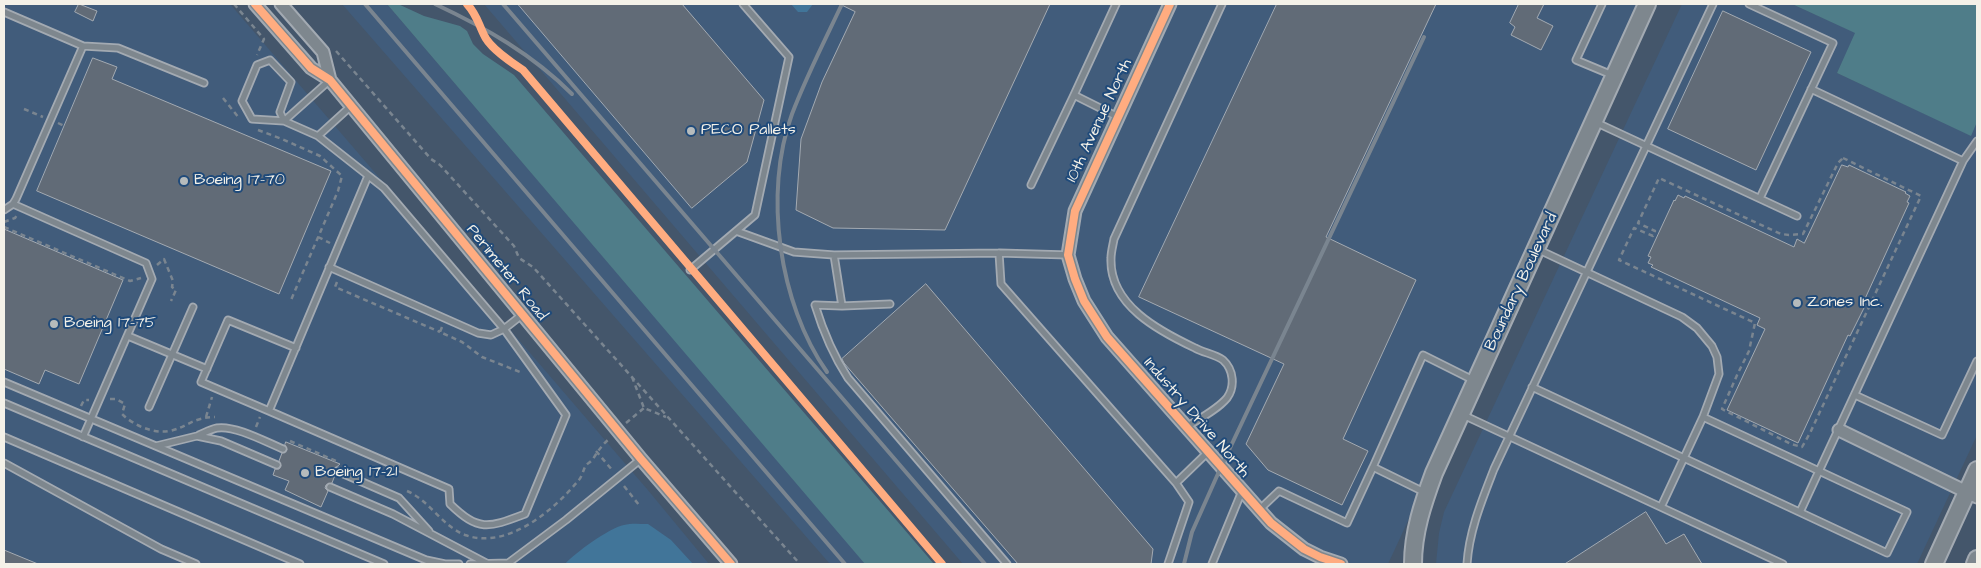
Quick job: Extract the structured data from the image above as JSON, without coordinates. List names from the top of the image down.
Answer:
{
  "streets": {
    "street": [
      "10th Avenue North",
      "Perimeter Road",
      "Boundary Boulevard",
      "Industry Drive North"
    ]
  },
  "crossings": [
    ["10th Avenue North", "Industry Drive North"]
  ],
  "places": [
    "PECO Pallets",
    "Boeing 17-70",
    "Zones Inc.",
    "Boeing 17-75",
    "Boeing 17-21"
  ]
}
